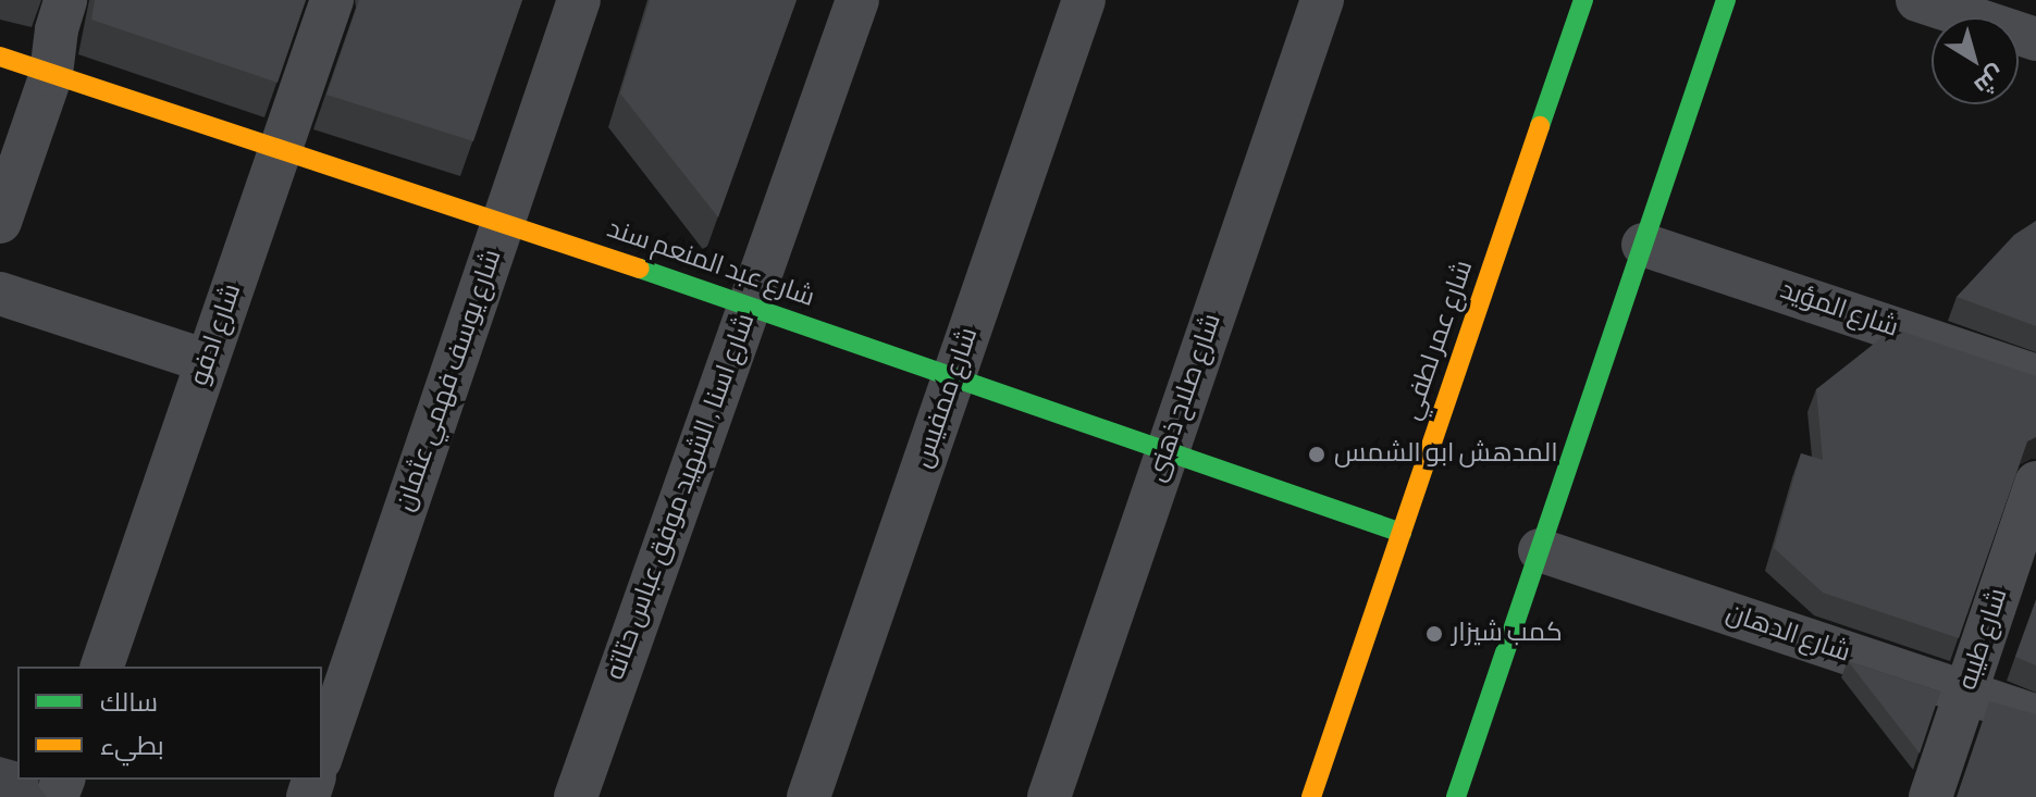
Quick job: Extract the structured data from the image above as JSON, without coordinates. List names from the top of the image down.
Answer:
{
  "streets": {
    "street": [
      "شارع عبد المنعم سند",
      "شارع المؤيد",
      "شارع ادفو",
      "شارع عمر لطفي",
      "شارع يوسف فهمي عثمان",
      "شارع ممفيس",
      "شارع صلاح ذهنى",
      "شارع اسنا , الشهيد موفق عباس حتاته",
      "شارع الدهان",
      "شارع طيبه"
    ]
  },
  "crossings": [
    ["شارع عبد المنعم سند", "شارع ادفو"],
    ["شارع عبد المنعم سند", "شارع عمر لطفي"],
    ["شارع عبد المنعم سند", "شارع يوسف فهمي عثمان"],
    ["شارع عبد المنعم سند", "شارع ممفيس"],
    ["شارع عبد المنعم سند", "شارع صلاح ذهنى"],
    ["شارع عبد المنعم سند", "شارع اسنا , الشهيد موفق عباس حتاته"],
    ["شارع الدهان", "شارع طيبه"]
  ],
  "places": ["المدهش ابو الشمس", "كمب شيزار"],
  "legend": ["سالك", "بطيء"],
  "north": "bottom right"
}
